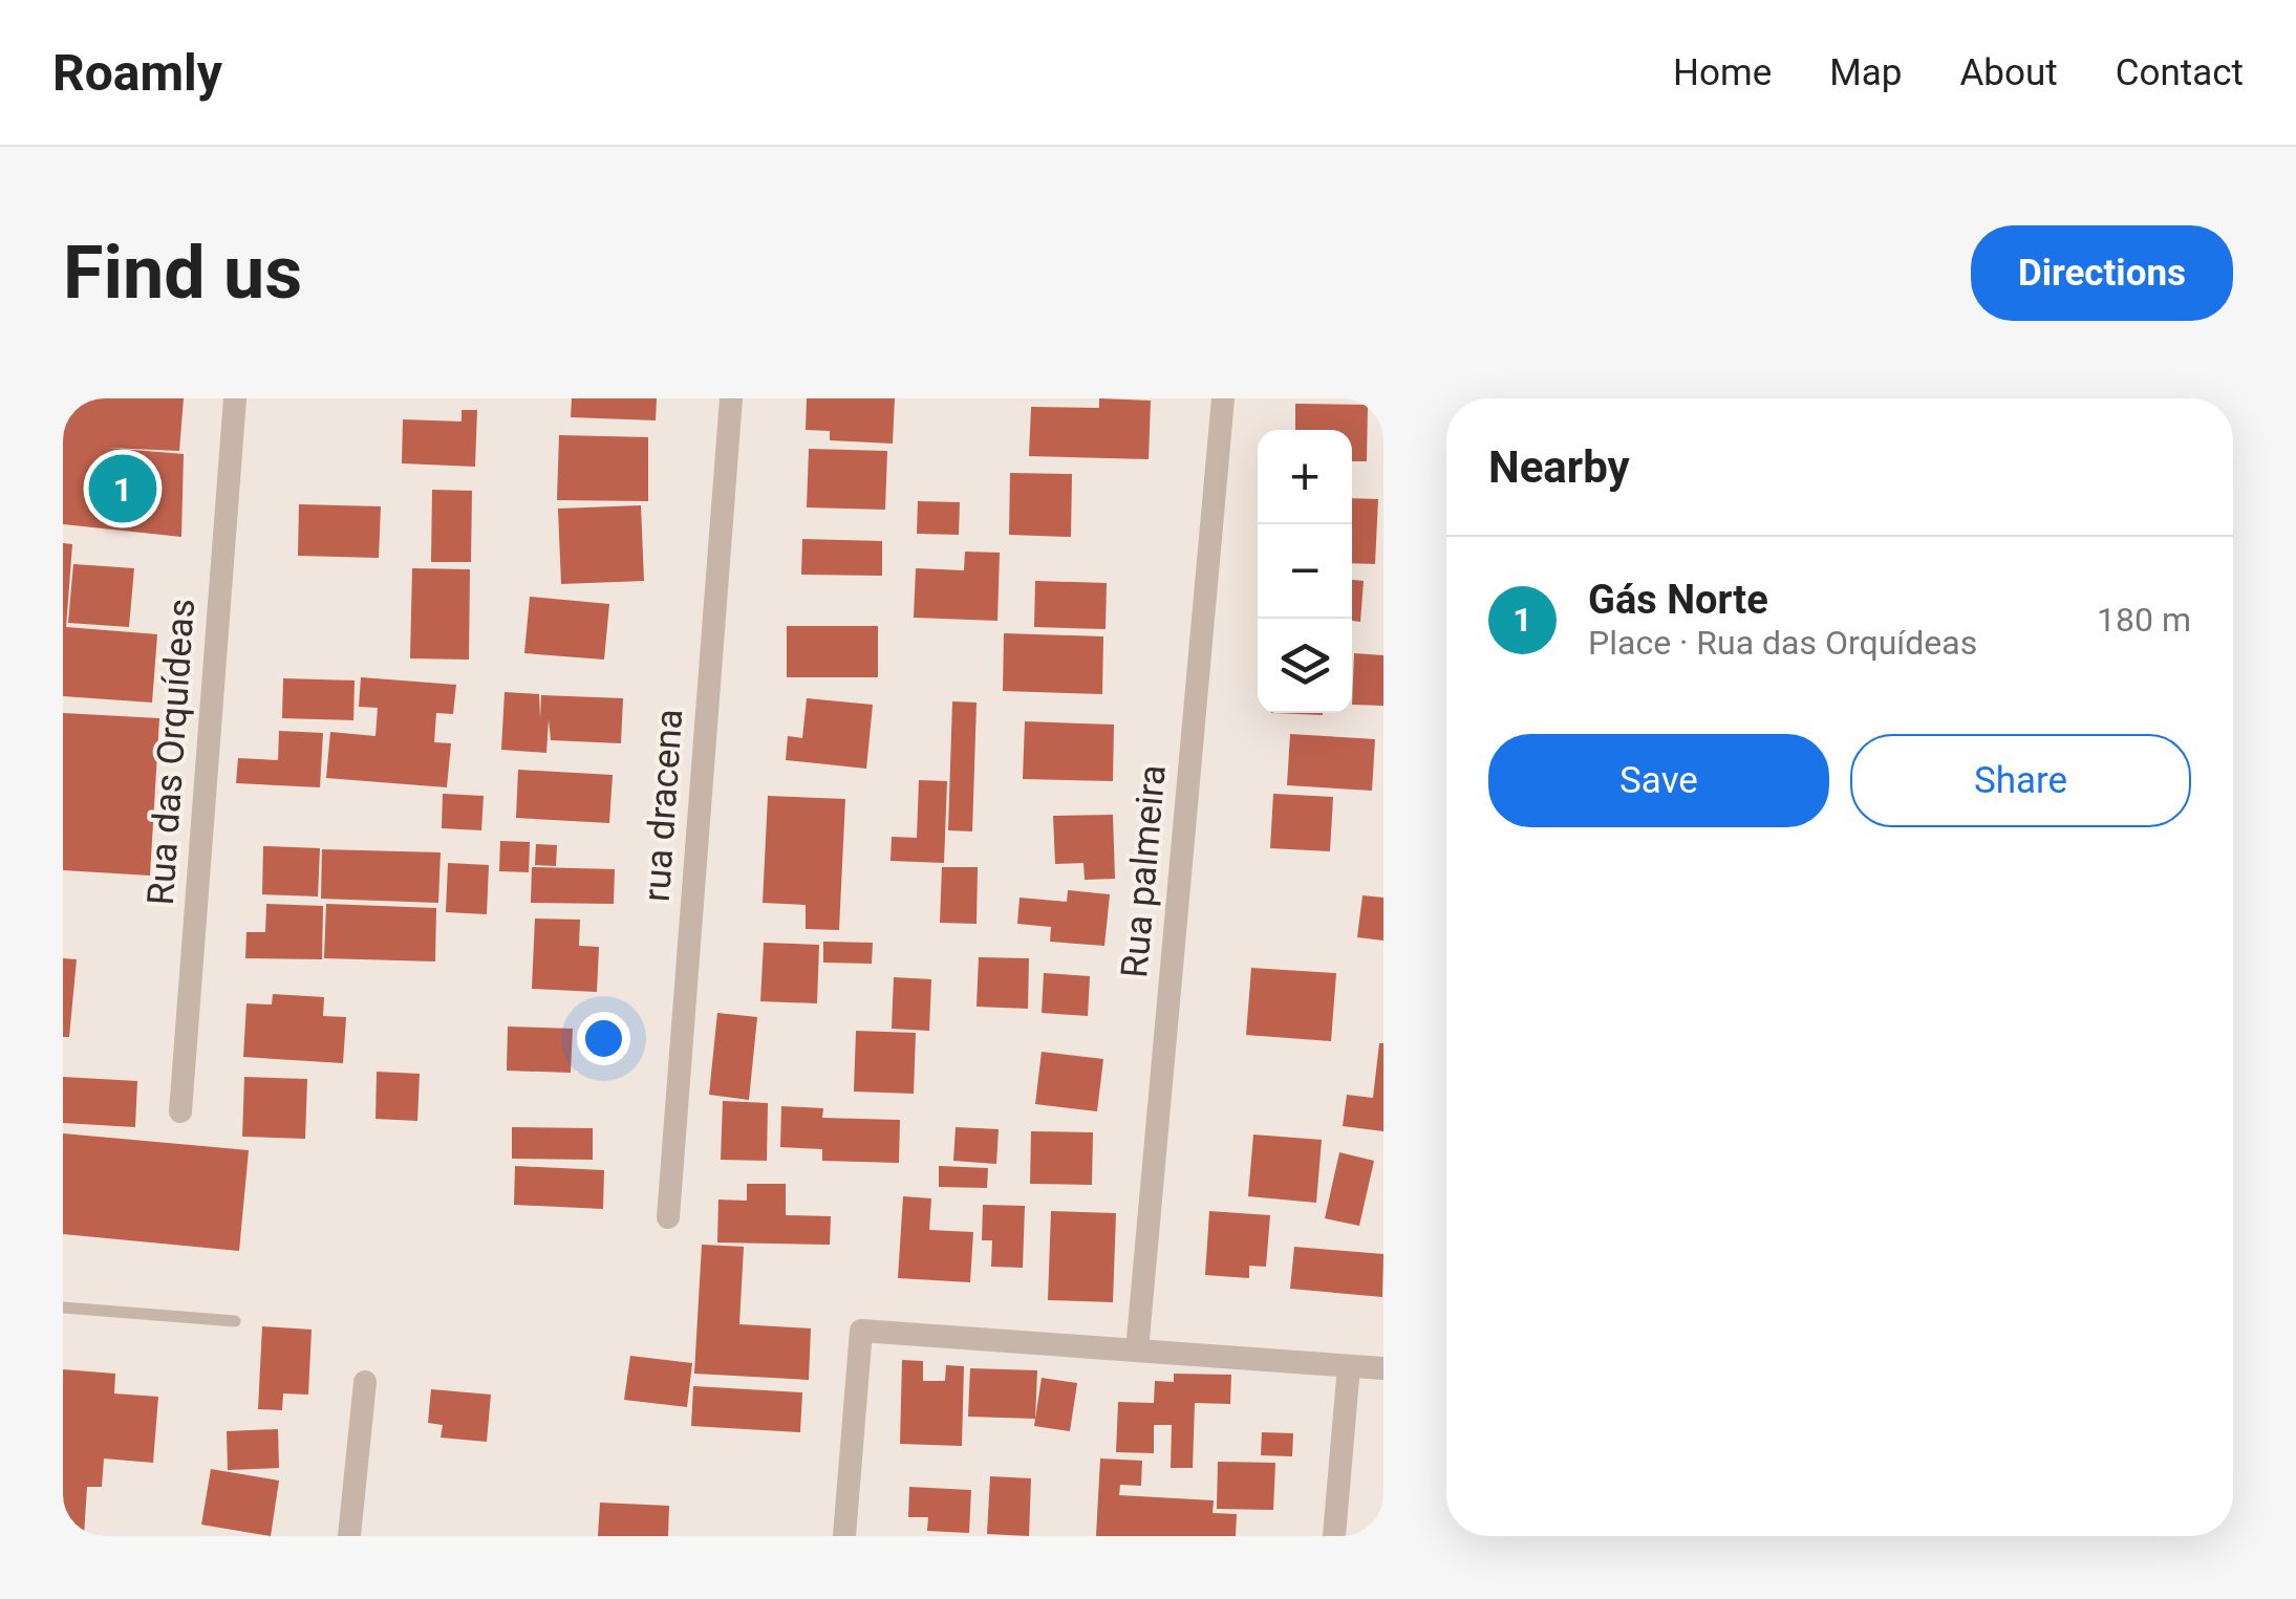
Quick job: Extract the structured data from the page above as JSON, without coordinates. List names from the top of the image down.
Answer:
{
  "streets": {
    "street": ["Rua das Orquídeas", "rua dracena", "Rua palmeira"]
  },
  "page": {
    "header": "Roamly",
    "nav": [
      "Home",
      "Map",
      "About",
      "Contact"
    ],
    "buttons": [
      "Directions",
      ["Save", "Share"]
    ],
    "title": "Find us",
    "heading": "Nearby",
    "map_buttons": ["+", "−"],
    "pins": "1",
    "list": [
      {
        "mark": "1",
        "name": "Gás Norte",
        "note": "Place · Rua das Orquídeas",
        "value": "180 m"
      }
    ]
  }
}
